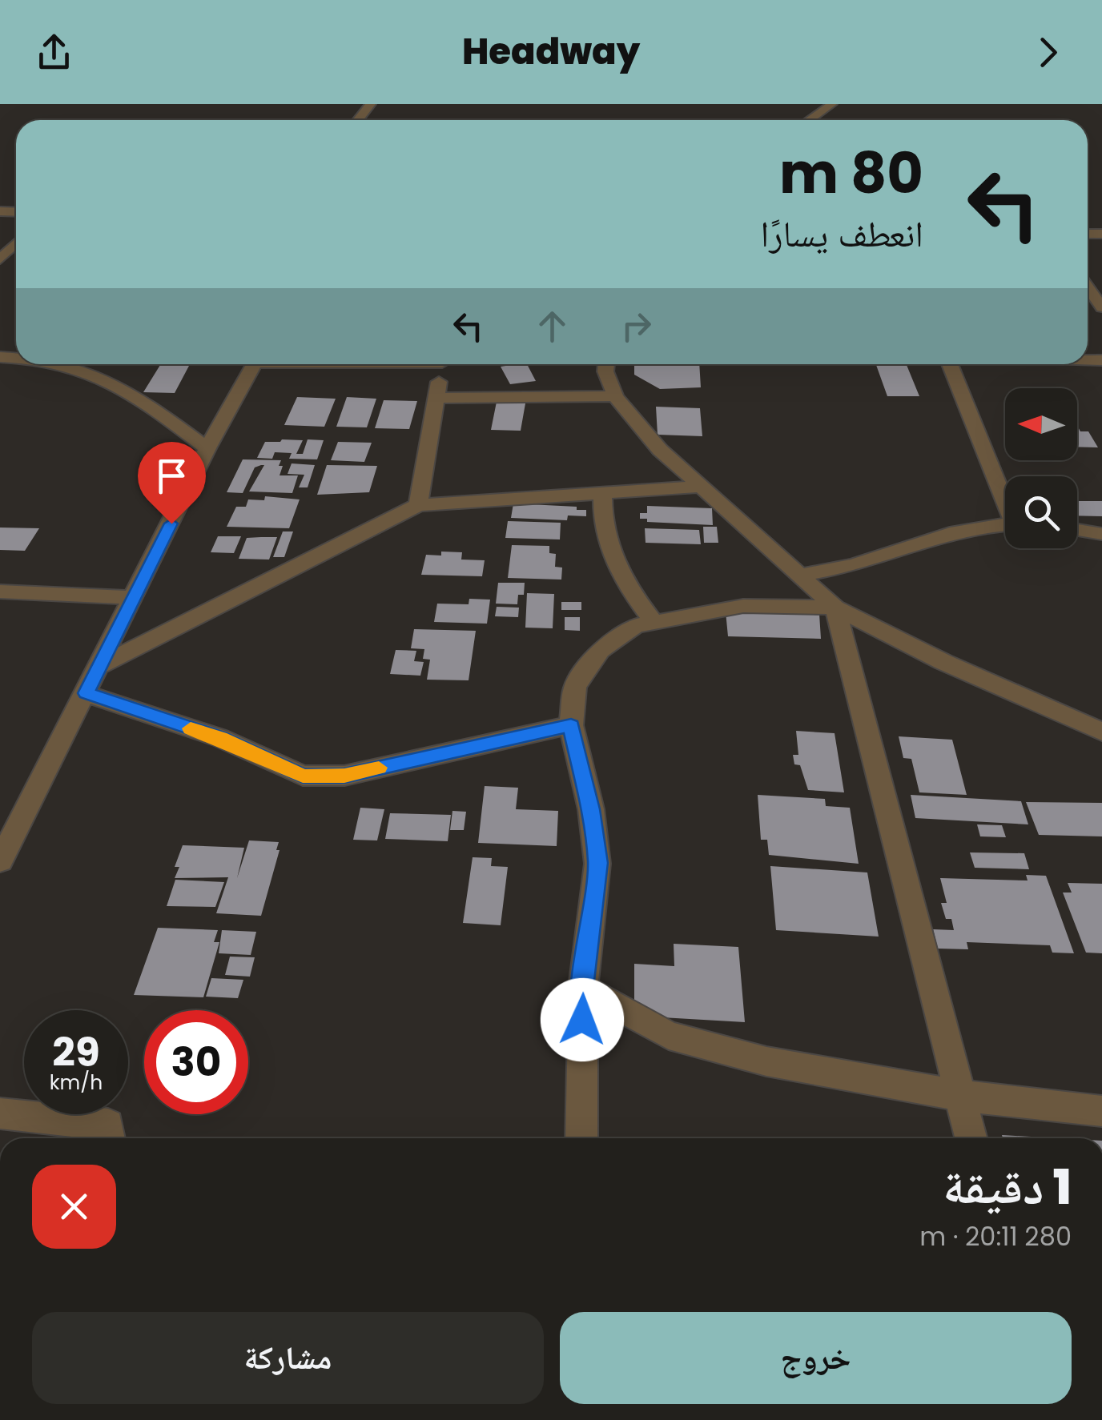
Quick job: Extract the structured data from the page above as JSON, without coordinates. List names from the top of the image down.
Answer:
{
  "north": "left",
  "page": {
    "header": "Headway",
    "turn": ["80 m", "انعطف يسارًا"],
    "speed": "29 km/h",
    "limit": "30",
    "heading": ["1 دقيقة", "280 m · 20:11"],
    "buttons": ["خروج", "مشاركة"]
  }
}
